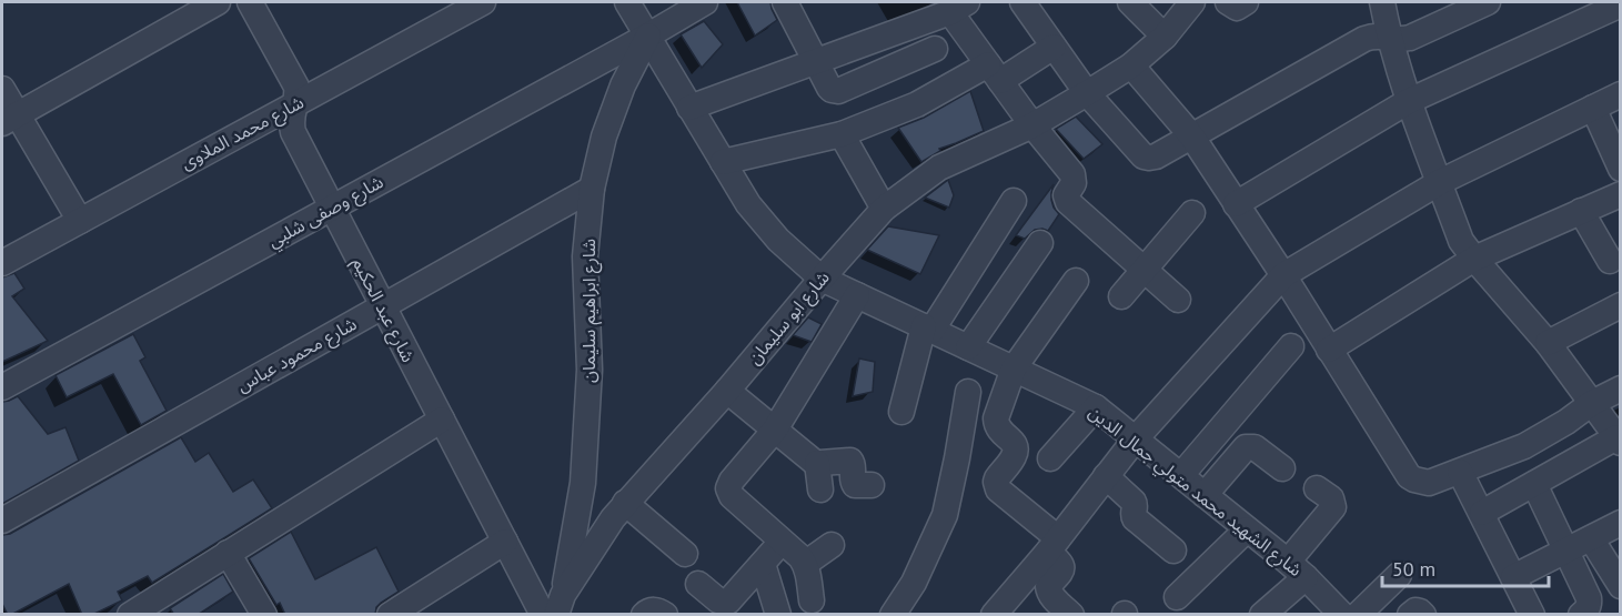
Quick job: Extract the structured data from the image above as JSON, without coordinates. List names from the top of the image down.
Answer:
{
  "streets": {
    "street": [
      "شارع محمد الملاوى",
      "شارع وصفى شلبي",
      "شارع عبد الحكيم",
      "شارع ابراهيم سليمان",
      "شارع ابو سليمان",
      "شارع محمود عباس",
      "شارع الشهيد محمد متولي جمال الدين"
    ]
  },
  "crossings": [
    ["شارع محمد الملاوى", "شارع عبد الحكيم"],
    ["شارع وصفى شلبي", "شارع عبد الحكيم"],
    ["شارع وصفى شلبي", "شارع ابراهيم سليمان"],
    ["شارع وصفى شلبي", "شارع الشهيد محمد متولي جمال الدين"],
    ["شارع عبد الحكيم", "شارع محمود عباس"],
    ["شارع ابراهيم سليمان", "شارع ابو سليمان"],
    ["شارع ابراهيم سليمان", "شارع محمود عباس"],
    ["شارع ابراهيم سليمان", "شارع الشهيد محمد متولي جمال الدين"],
    ["شارع ابو سليمان", "شارع الشهيد محمد متولي جمال الدين"]
  ],
  "scale_bar": "50 m"
}
